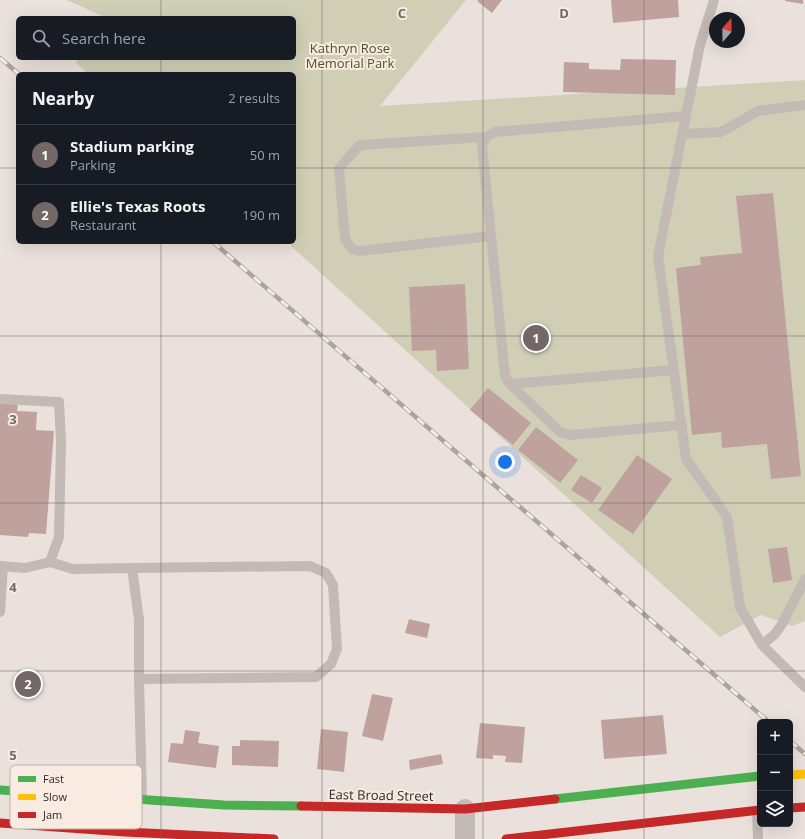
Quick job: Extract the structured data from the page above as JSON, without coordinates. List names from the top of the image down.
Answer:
{
  "streets": {
    "main road": ["East Broad Street"]
  },
  "parks": ["Kathryn Rose Memorial Park"],
  "legend": ["Fast", "Slow", "Jam"],
  "north": "top",
  "page": {
    "search": "Search here",
    "heading": ["Nearby", "2 results"],
    "list": [
      {
        "mark": "1",
        "name": "Stadium parking",
        "note": "Parking",
        "value": "50 m"
      },
      {
        "mark": "2",
        "name": "Ellie's Texas Roots",
        "note": "Restaurant",
        "value": "190 m"
      }
    ],
    "pins": ["1", "2"],
    "map_buttons": ["+", "−"]
  },
  "grid": {
    "columns": ["C", "D"],
    "rows": ["3", "4", "5"]
  }
}
